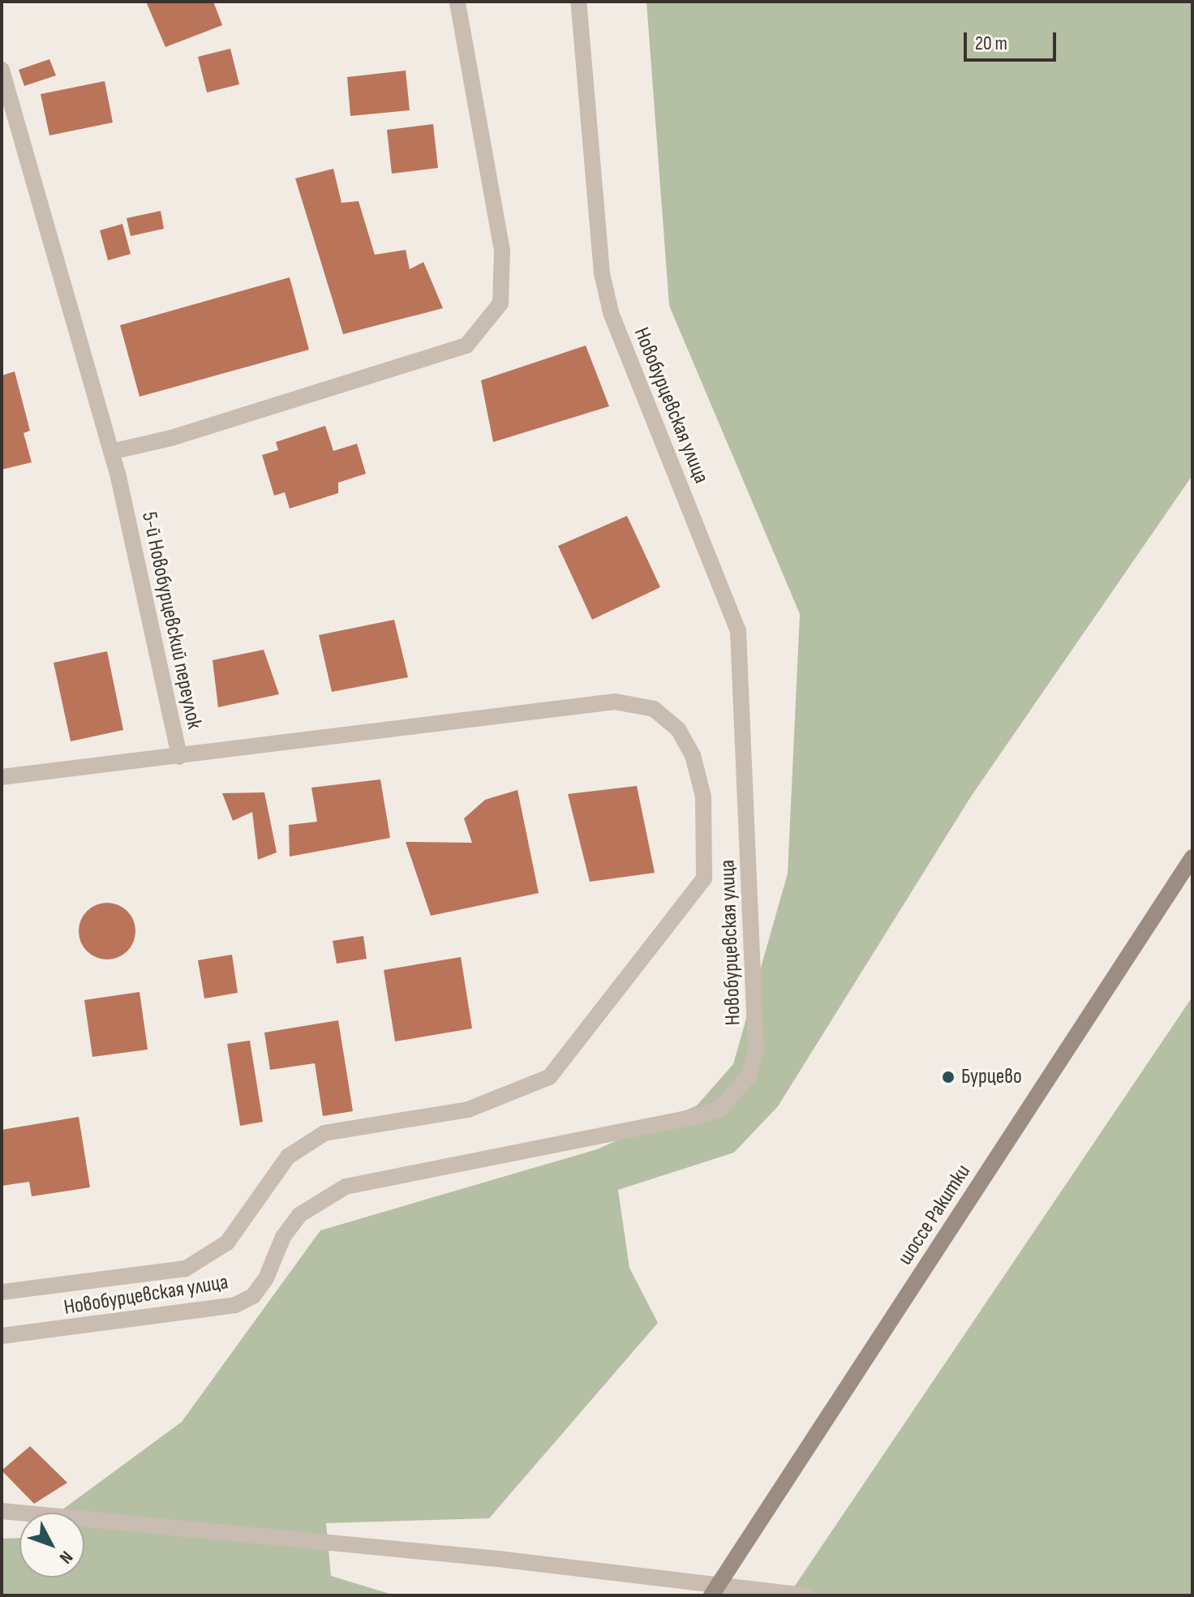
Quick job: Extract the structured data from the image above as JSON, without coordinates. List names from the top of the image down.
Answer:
{
  "streets": {
    "main road": ["шоссе Ракитки"],
    "street": ["Новобурцевская улица", "5-й Новобурцевский переулок"]
  },
  "places": ["Бурцево"],
  "scale_bar": "20 m",
  "north": "bottom right"
}
